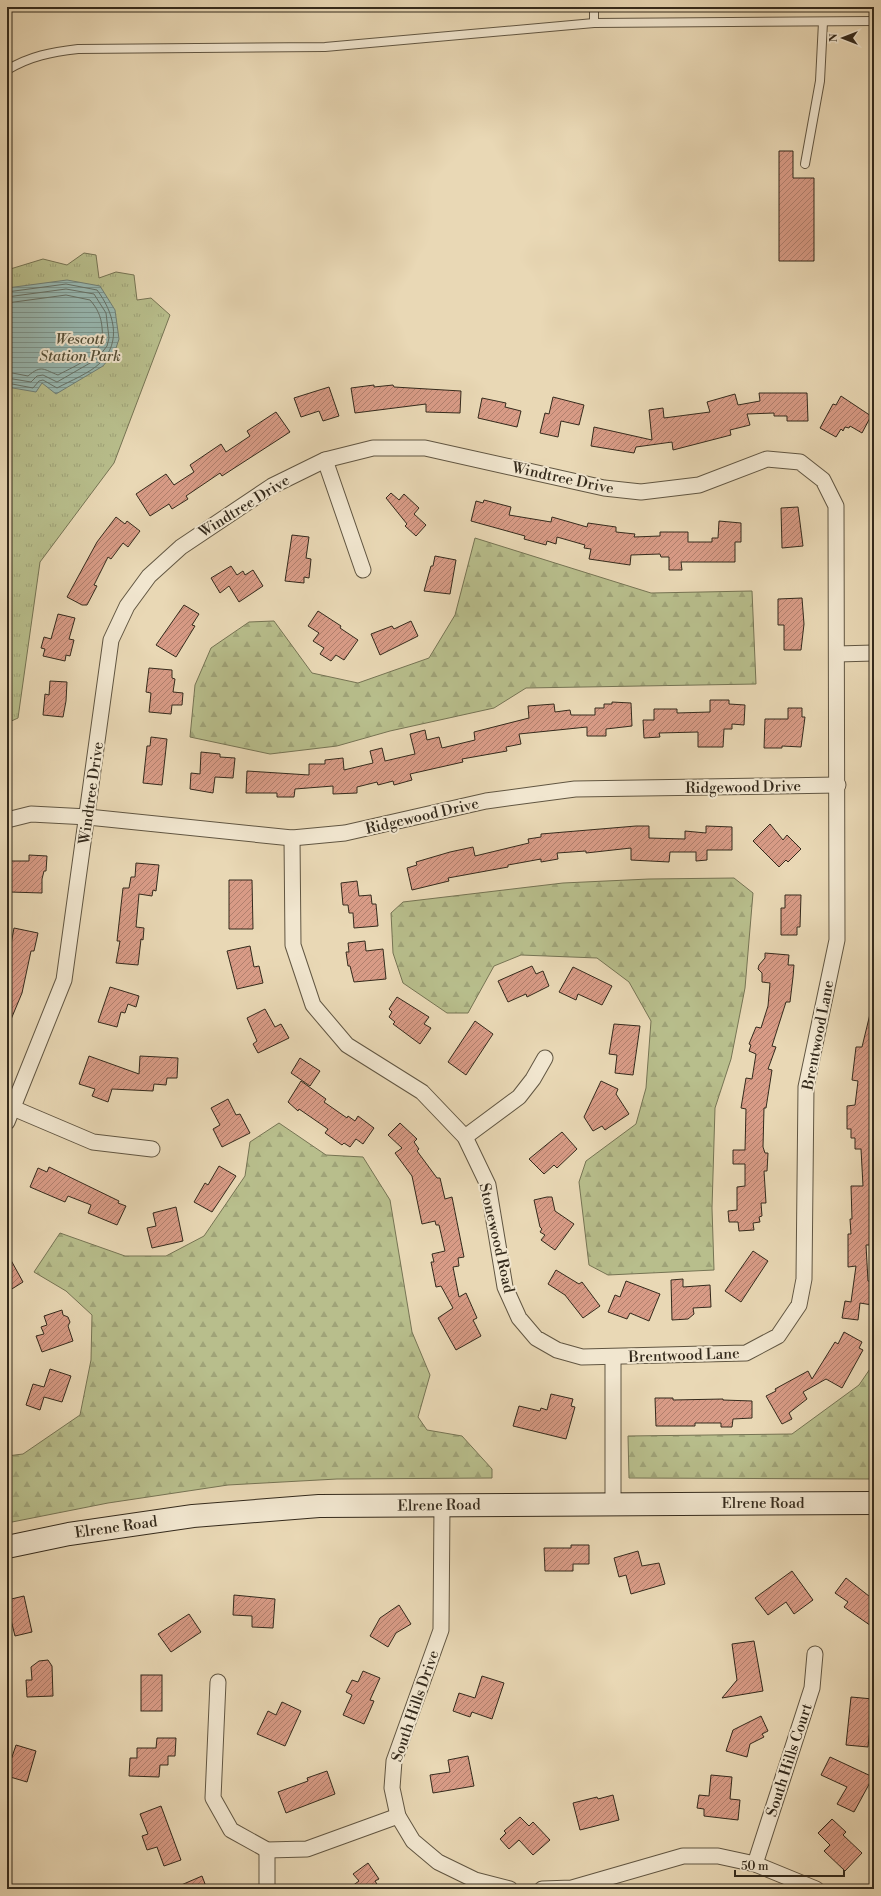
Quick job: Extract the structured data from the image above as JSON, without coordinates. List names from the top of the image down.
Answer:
{
  "streets": {
    "street": [
      "Windtree Drive",
      "Ridgewood Drive",
      "Brentwood Lane",
      "Stonewood Road",
      "Elrene Road",
      "South Hills Drive",
      "South Hills Court"
    ]
  },
  "crossings": [
    ["Windtree Drive", "Ridgewood Drive"],
    ["Windtree Drive", "Brentwood Lane"],
    ["Ridgewood Drive", "Brentwood Lane"],
    ["Ridgewood Drive", "Stonewood Road"],
    ["Brentwood Lane", "Stonewood Road"],
    ["Elrene Road", "South Hills Drive"]
  ],
  "parks": ["Wescott Station Park"],
  "scale_bar": "50 m",
  "north": "left"
}
